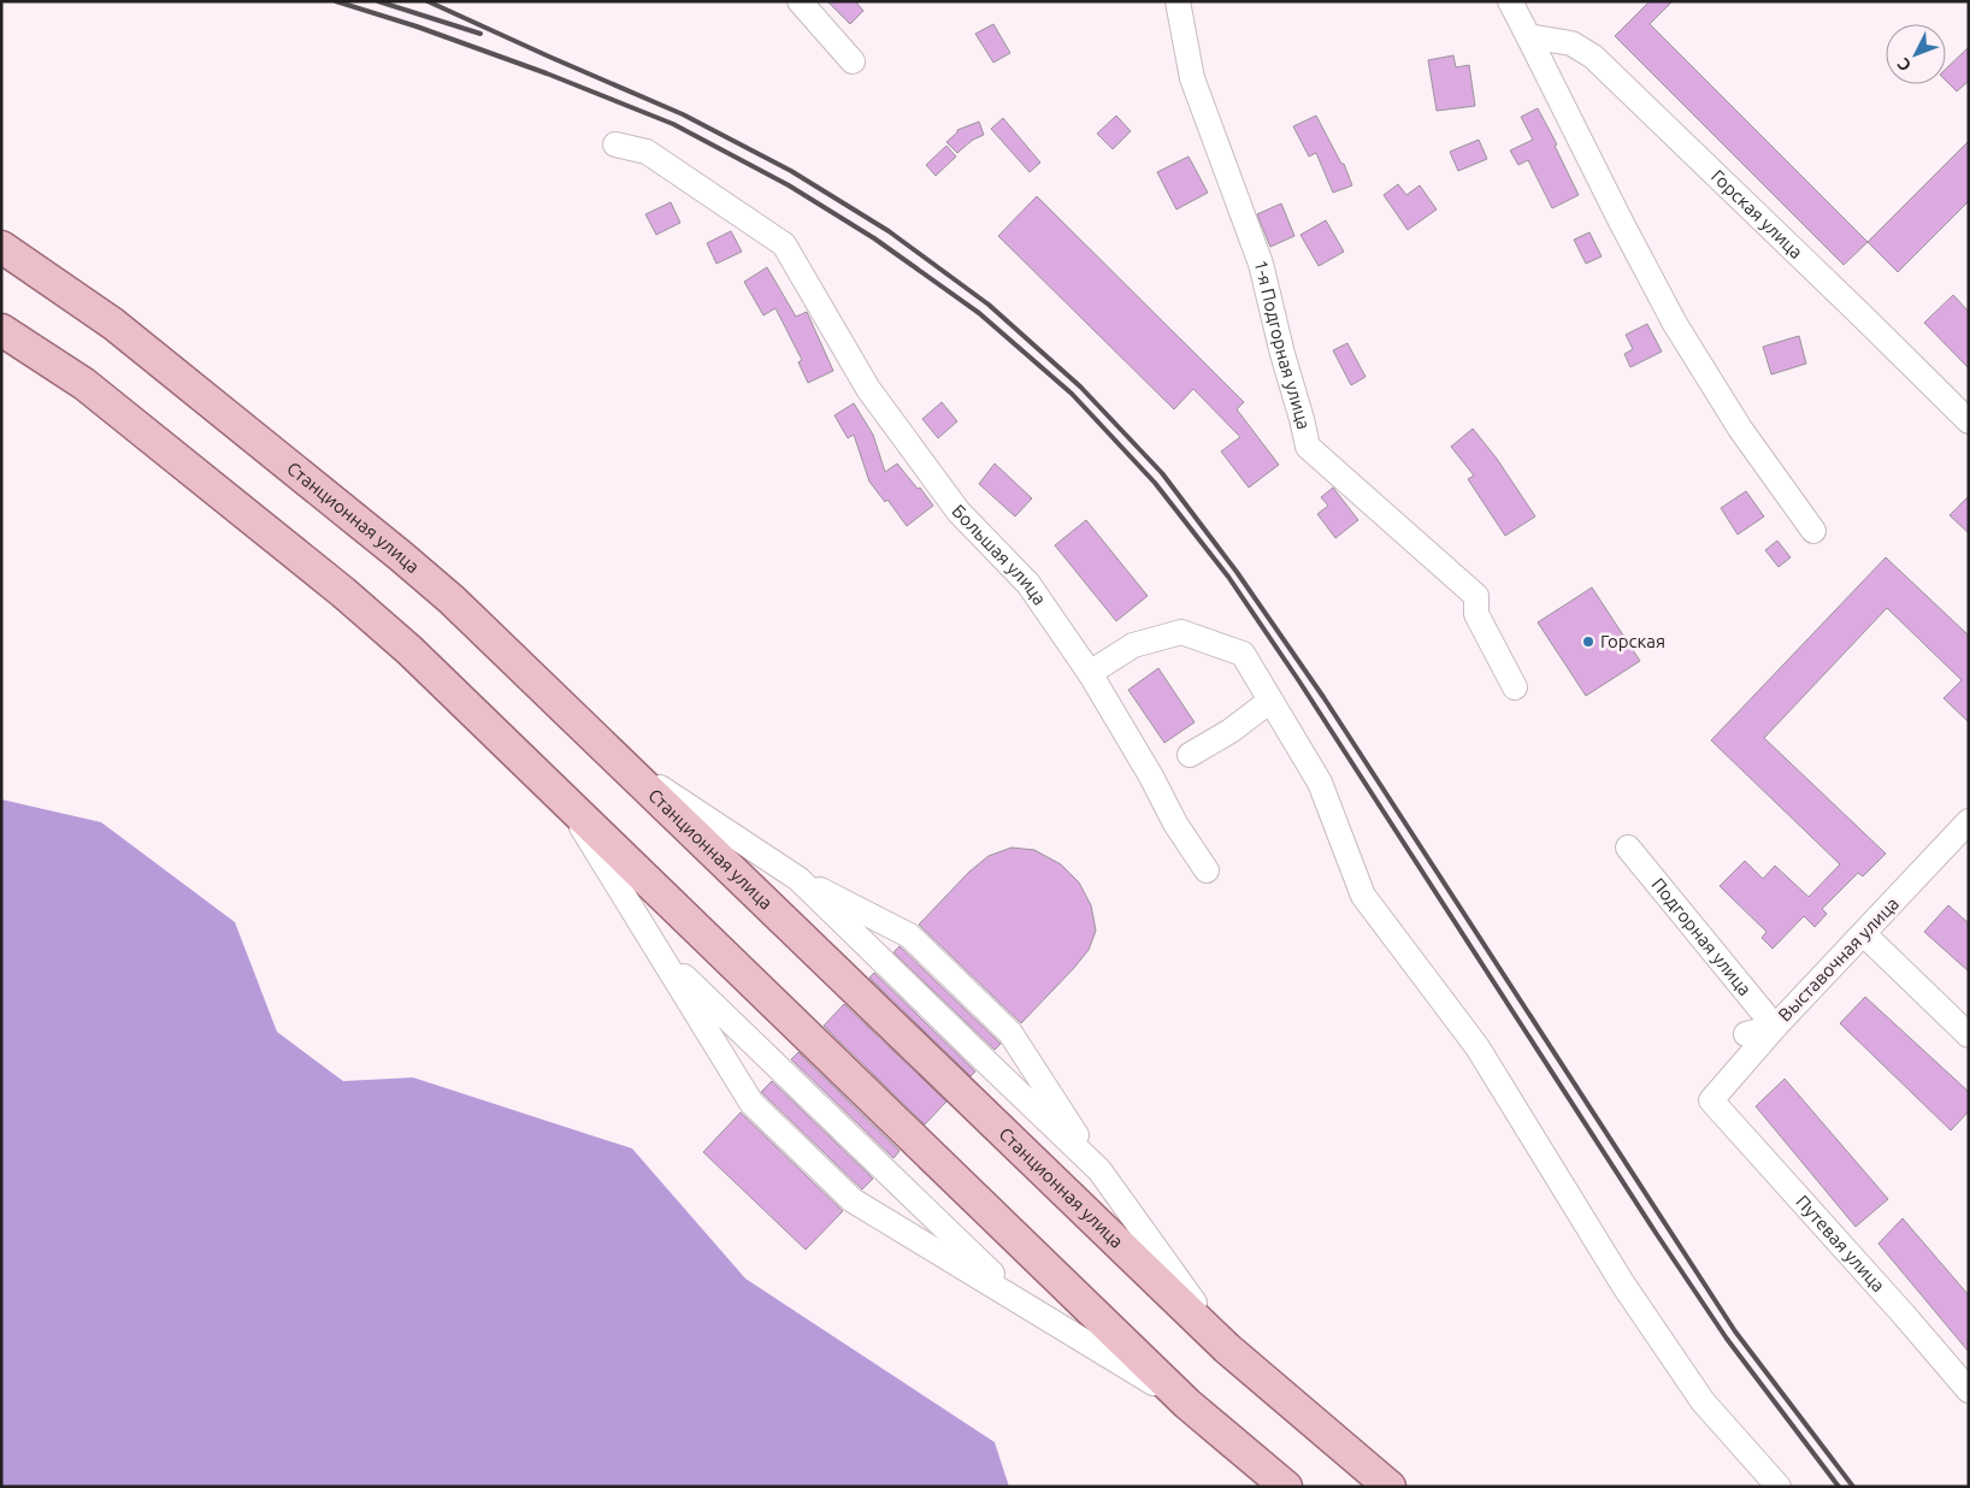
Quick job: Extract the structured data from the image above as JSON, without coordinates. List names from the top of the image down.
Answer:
{
  "streets": {
    "main road": ["Станционная улица"],
    "street": [
      "Горская улица",
      "1-я Подгорная улица",
      "Большая улица",
      "Подгорная улица",
      "Выставочная улица",
      "Путевая улица"
    ]
  },
  "crossings": [
    ["Подгорная улица", "Выставочная улица"],
    ["Выставочная улица", "Путевая улица"]
  ],
  "places": ["Горская"],
  "north": "bottom left"
}
